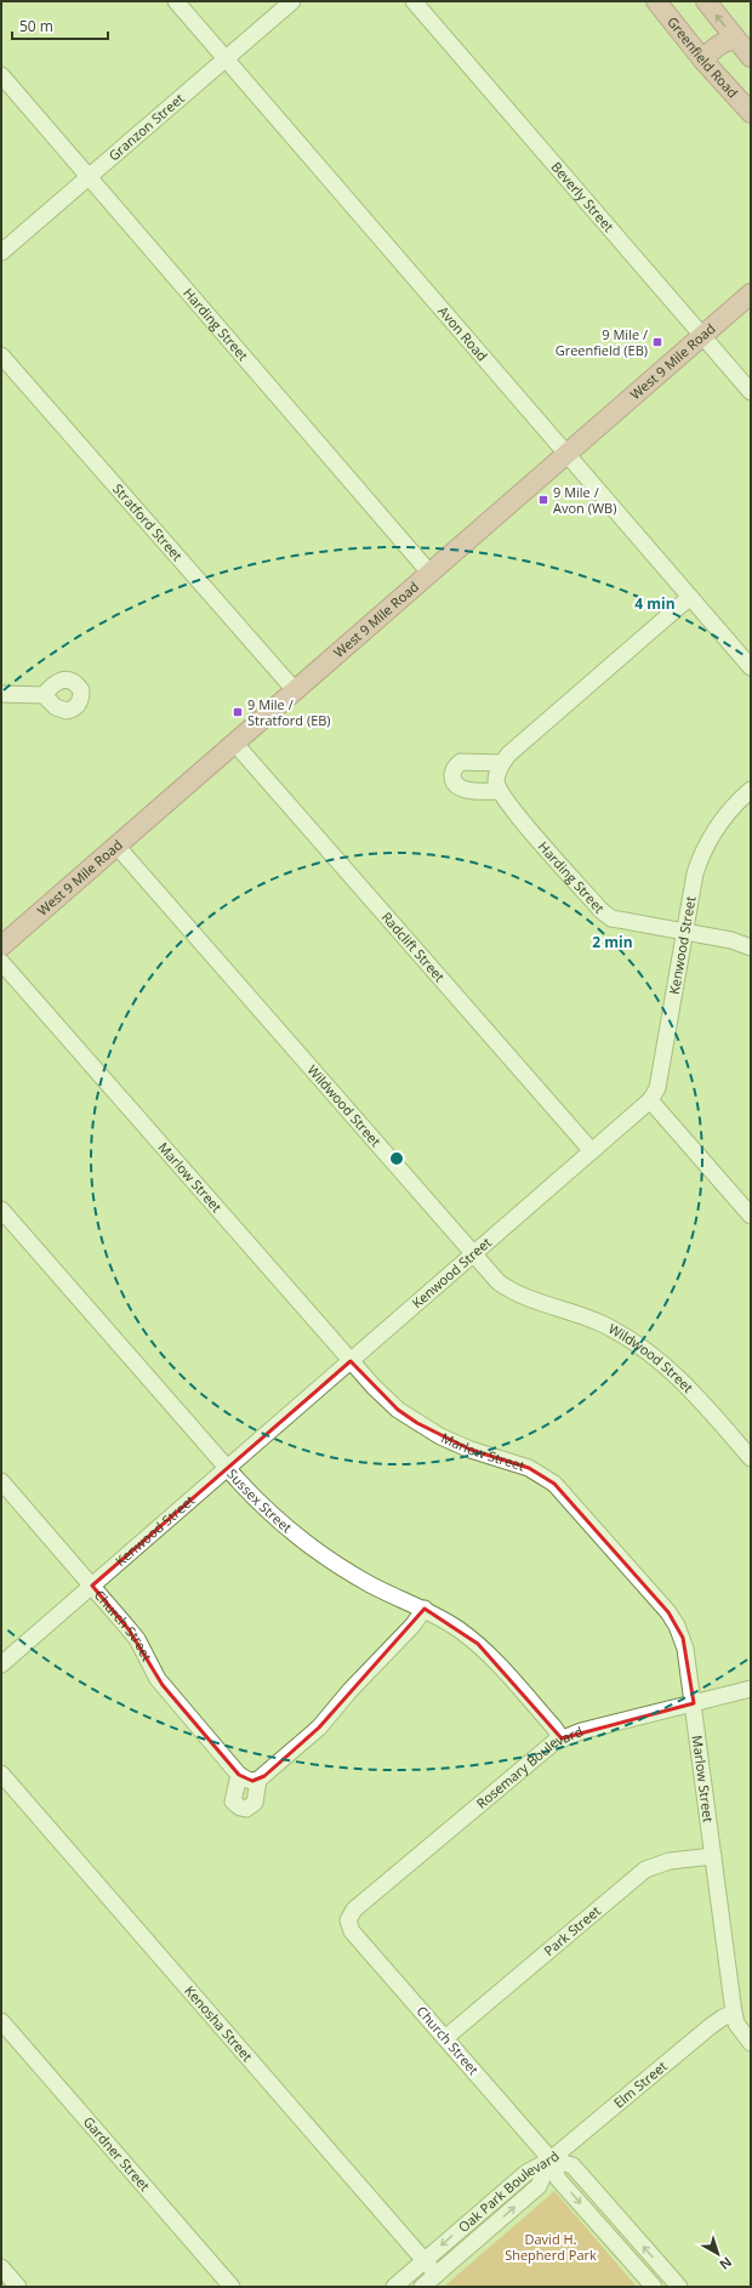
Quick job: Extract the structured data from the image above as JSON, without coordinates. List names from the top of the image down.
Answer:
{
  "streets": {
    "main road": ["Greenfield Road", "West 9 Mile Road"],
    "street": [
      "Granzon Street",
      "Beverly Street",
      "Harding Street",
      "Avon Road",
      "Stratford Street",
      "Kenwood Street",
      "Radclift Street",
      "Wildwood Street",
      "Marlow Street",
      "Sussex Street",
      "Church Street",
      "Rosemary Boulevard",
      "Park Street",
      "Kenosha Street",
      "Elm Street",
      "Gardner Street",
      "Oak Park Boulevard"
    ]
  },
  "crossings": [
    ["Granzon Street", "Harding Street"],
    ["Granzon Street", "Avon Road"],
    ["Beverly Street", "West 9 Mile Road"],
    ["Harding Street", "West 9 Mile Road"],
    ["Harding Street", "Kenwood Street"],
    ["Avon Road", "West 9 Mile Road"],
    ["West 9 Mile Road", "Stratford Street"],
    ["West 9 Mile Road", "Radclift Street"],
    ["West 9 Mile Road", "Wildwood Street"],
    ["Kenwood Street", "Radclift Street"],
    ["Kenwood Street", "Wildwood Street"],
    ["Kenwood Street", "Marlow Street"],
    ["Kenwood Street", "Sussex Street"],
    ["Kenwood Street", "Church Street"],
    ["Marlow Street", "Rosemary Boulevard"],
    ["Marlow Street", "Park Street"],
    ["Marlow Street", "Elm Street"],
    ["Sussex Street", "Rosemary Boulevard"],
    ["Church Street", "Rosemary Boulevard"],
    ["Church Street", "Park Street"],
    ["Church Street", "Elm Street"],
    ["Church Street", "Oak Park Boulevard"],
    ["Kenosha Street", "Oak Park Boulevard"],
    ["Elm Street", "Oak Park Boulevard"]
  ],
  "parks": ["David H. Shepherd Park"],
  "places": {
    "transit": ["9 Mile / Greenfield (EB)", "9 Mile / Avon (WB)", "9 Mile / Stratford (EB)"]
  },
  "scale_bar": "50 m",
  "north": "bottom right",
  "rings": ["4 min", "2 min"]
}
